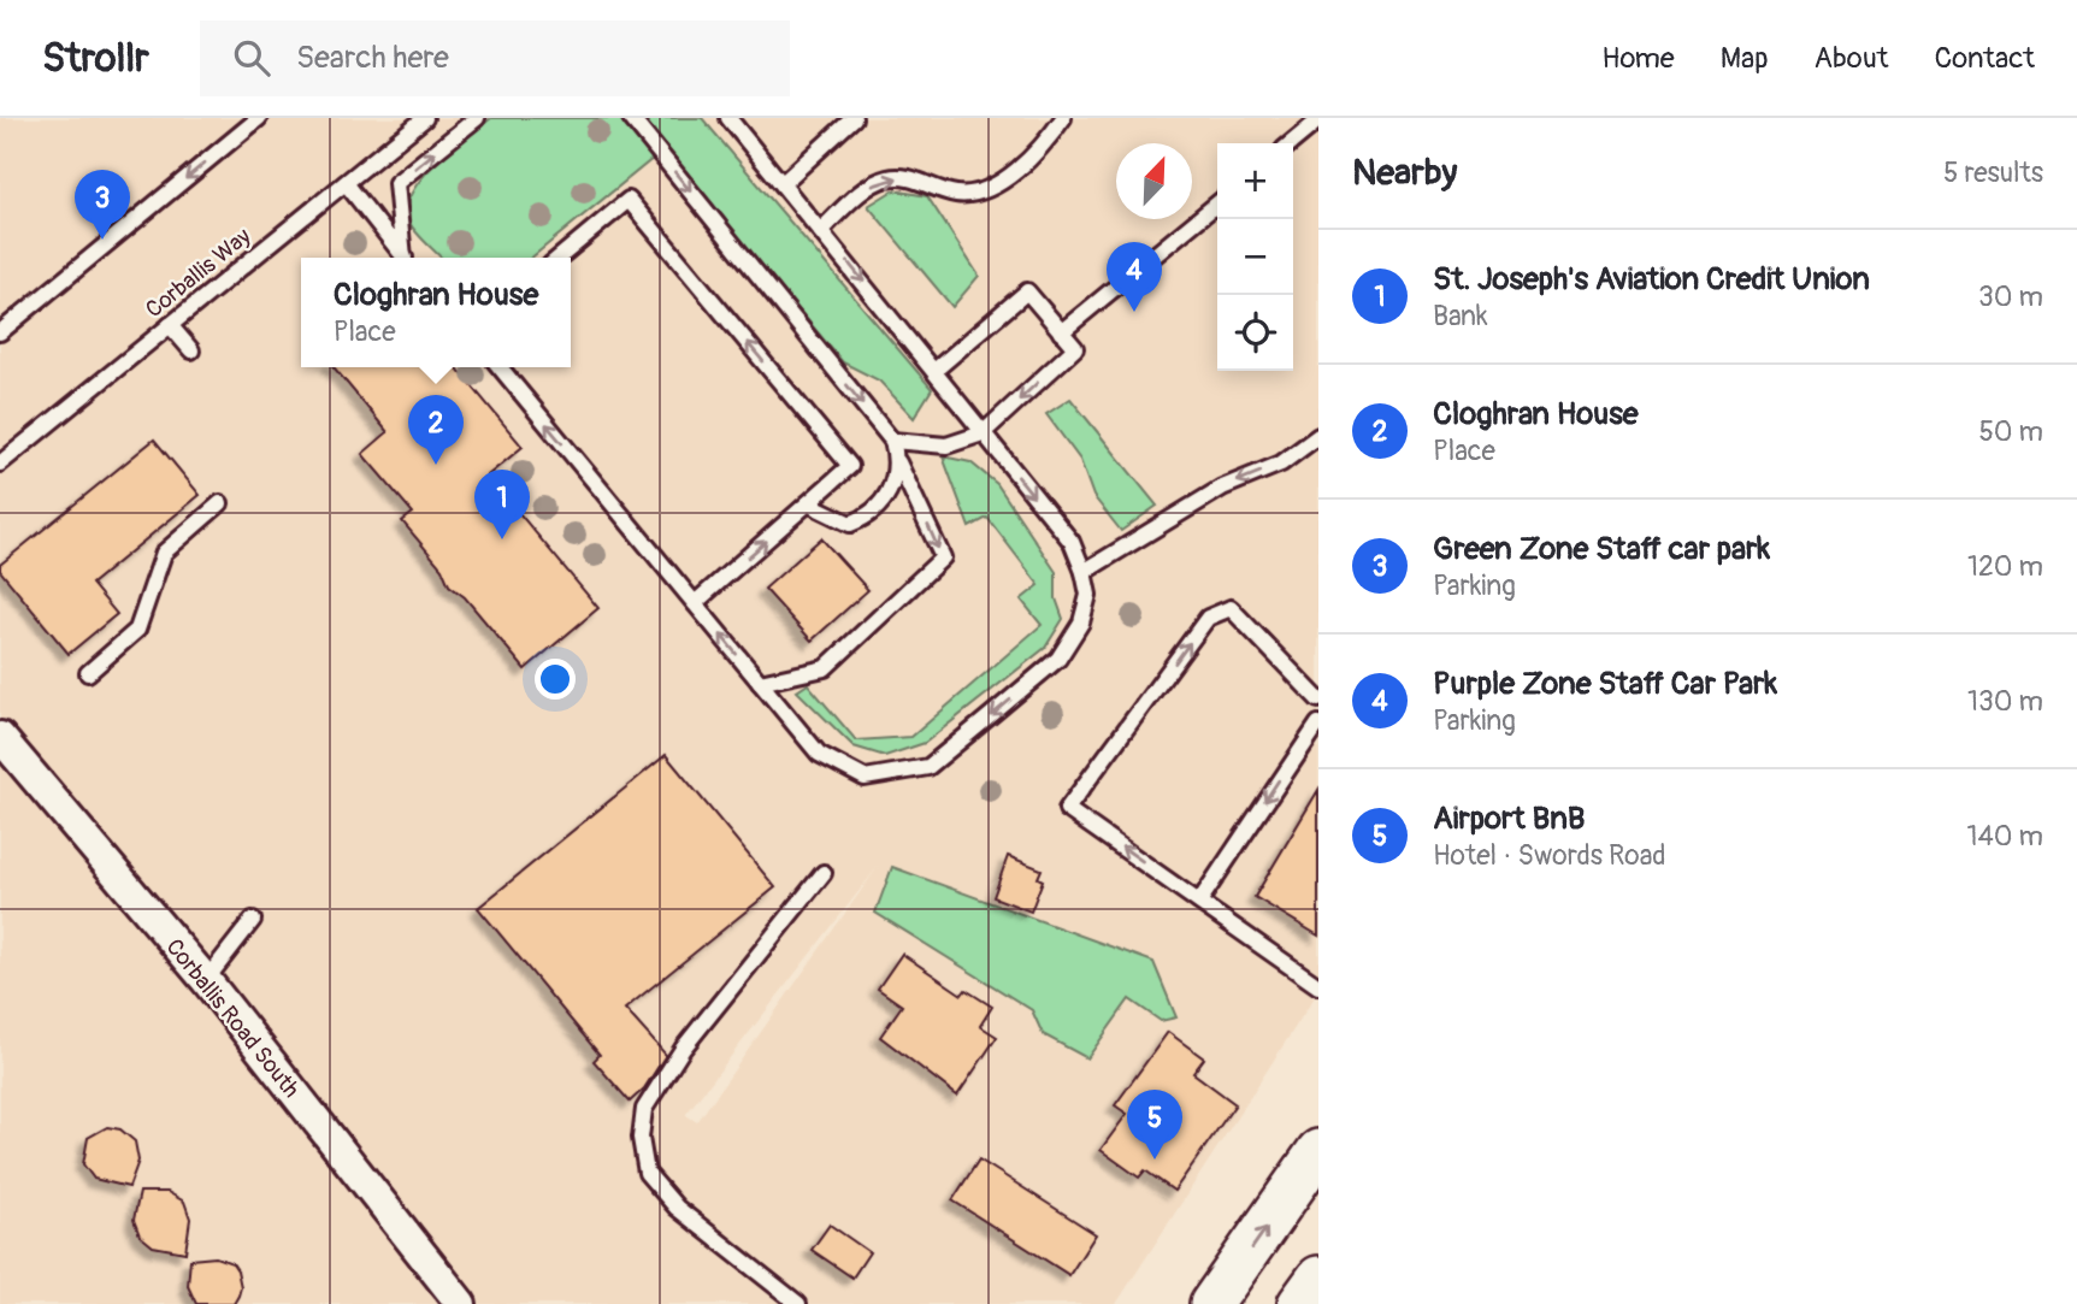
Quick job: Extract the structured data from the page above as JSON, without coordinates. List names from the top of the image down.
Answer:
{
  "streets": {
    "street": ["Corballis Road South"],
    "lane": ["Corballis Way"]
  },
  "north": "top right",
  "page": {
    "header": "Strollr",
    "search": "Search here",
    "nav": [
      "Home",
      "Map",
      "About",
      "Contact"
    ],
    "heading": ["Nearby", "5 results"],
    "map_buttons": ["+", "−"],
    "pins": [
      "3",
      "4",
      "2",
      "1",
      "5"
    ],
    "list": [
      {
        "mark": "1",
        "name": "St. Joseph's Aviation Credit Union",
        "note": "Bank",
        "value": "30 m"
      },
      {
        "mark": "2",
        "name": "Cloghran House",
        "note": "Place",
        "value": "50 m"
      },
      {
        "mark": "3",
        "name": "Green Zone Staff car park",
        "note": "Parking",
        "value": "120 m"
      },
      {
        "mark": "4",
        "name": "Purple Zone Staff Car Park",
        "note": "Parking",
        "value": "130 m"
      },
      {
        "mark": "5",
        "name": "Airport BnB",
        "note": "Hotel · Swords Road",
        "value": "140 m"
      }
    ],
    "popup": ["Cloghran House", "Place"]
  }
}
